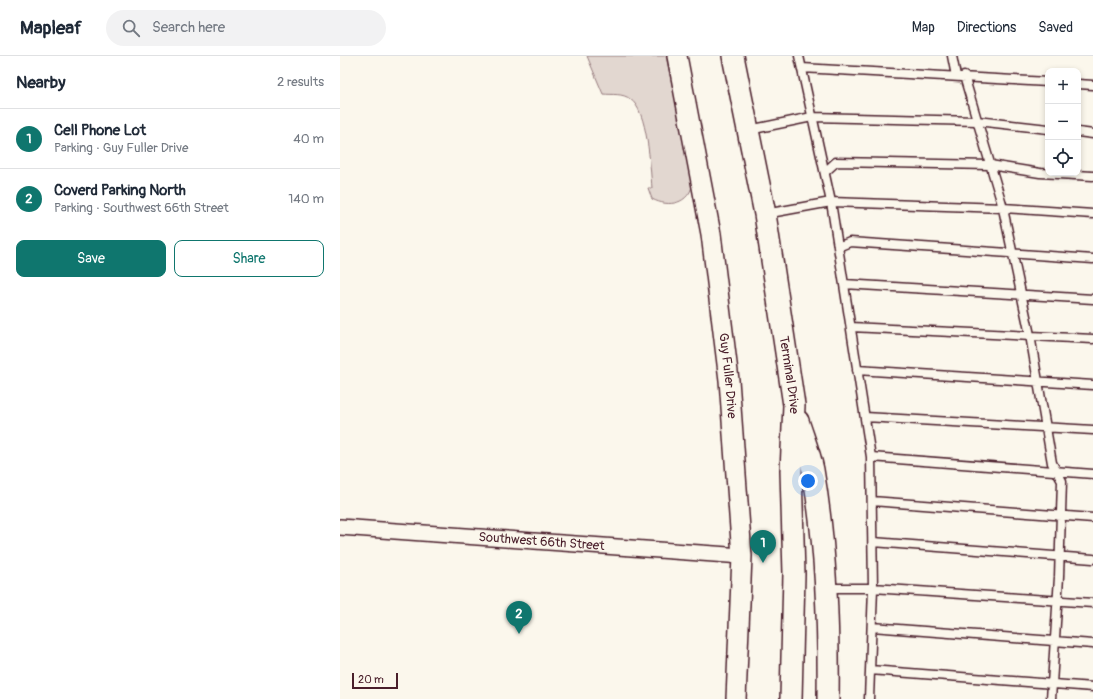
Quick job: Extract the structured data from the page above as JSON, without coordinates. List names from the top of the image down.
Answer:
{
  "streets": {
    "main road": ["Terminal Drive"],
    "street": ["Guy Fuller Drive", "Southwest 66th Street"]
  },
  "crossings": [
    ["Guy Fuller Drive", "Southwest 66th Street"]
  ],
  "scale_bar": "20 m",
  "page": {
    "header": "Mapleaf",
    "search": "Search here",
    "nav": ["Map", "Directions", "Saved"],
    "heading": ["Nearby", "2 results"],
    "map_buttons": ["+", "−"],
    "list": [
      {
        "mark": "1",
        "name": "Cell Phone Lot",
        "note": "Parking · Guy Fuller Drive",
        "value": "40 m"
      },
      {
        "mark": "2",
        "name": "Coverd Parking North",
        "note": "Parking · Southwest 66th Street",
        "value": "140 m"
      }
    ],
    "buttons": ["Save", "Share"],
    "pins": ["1", "2"],
    "scale": "20 m"
  }
}
